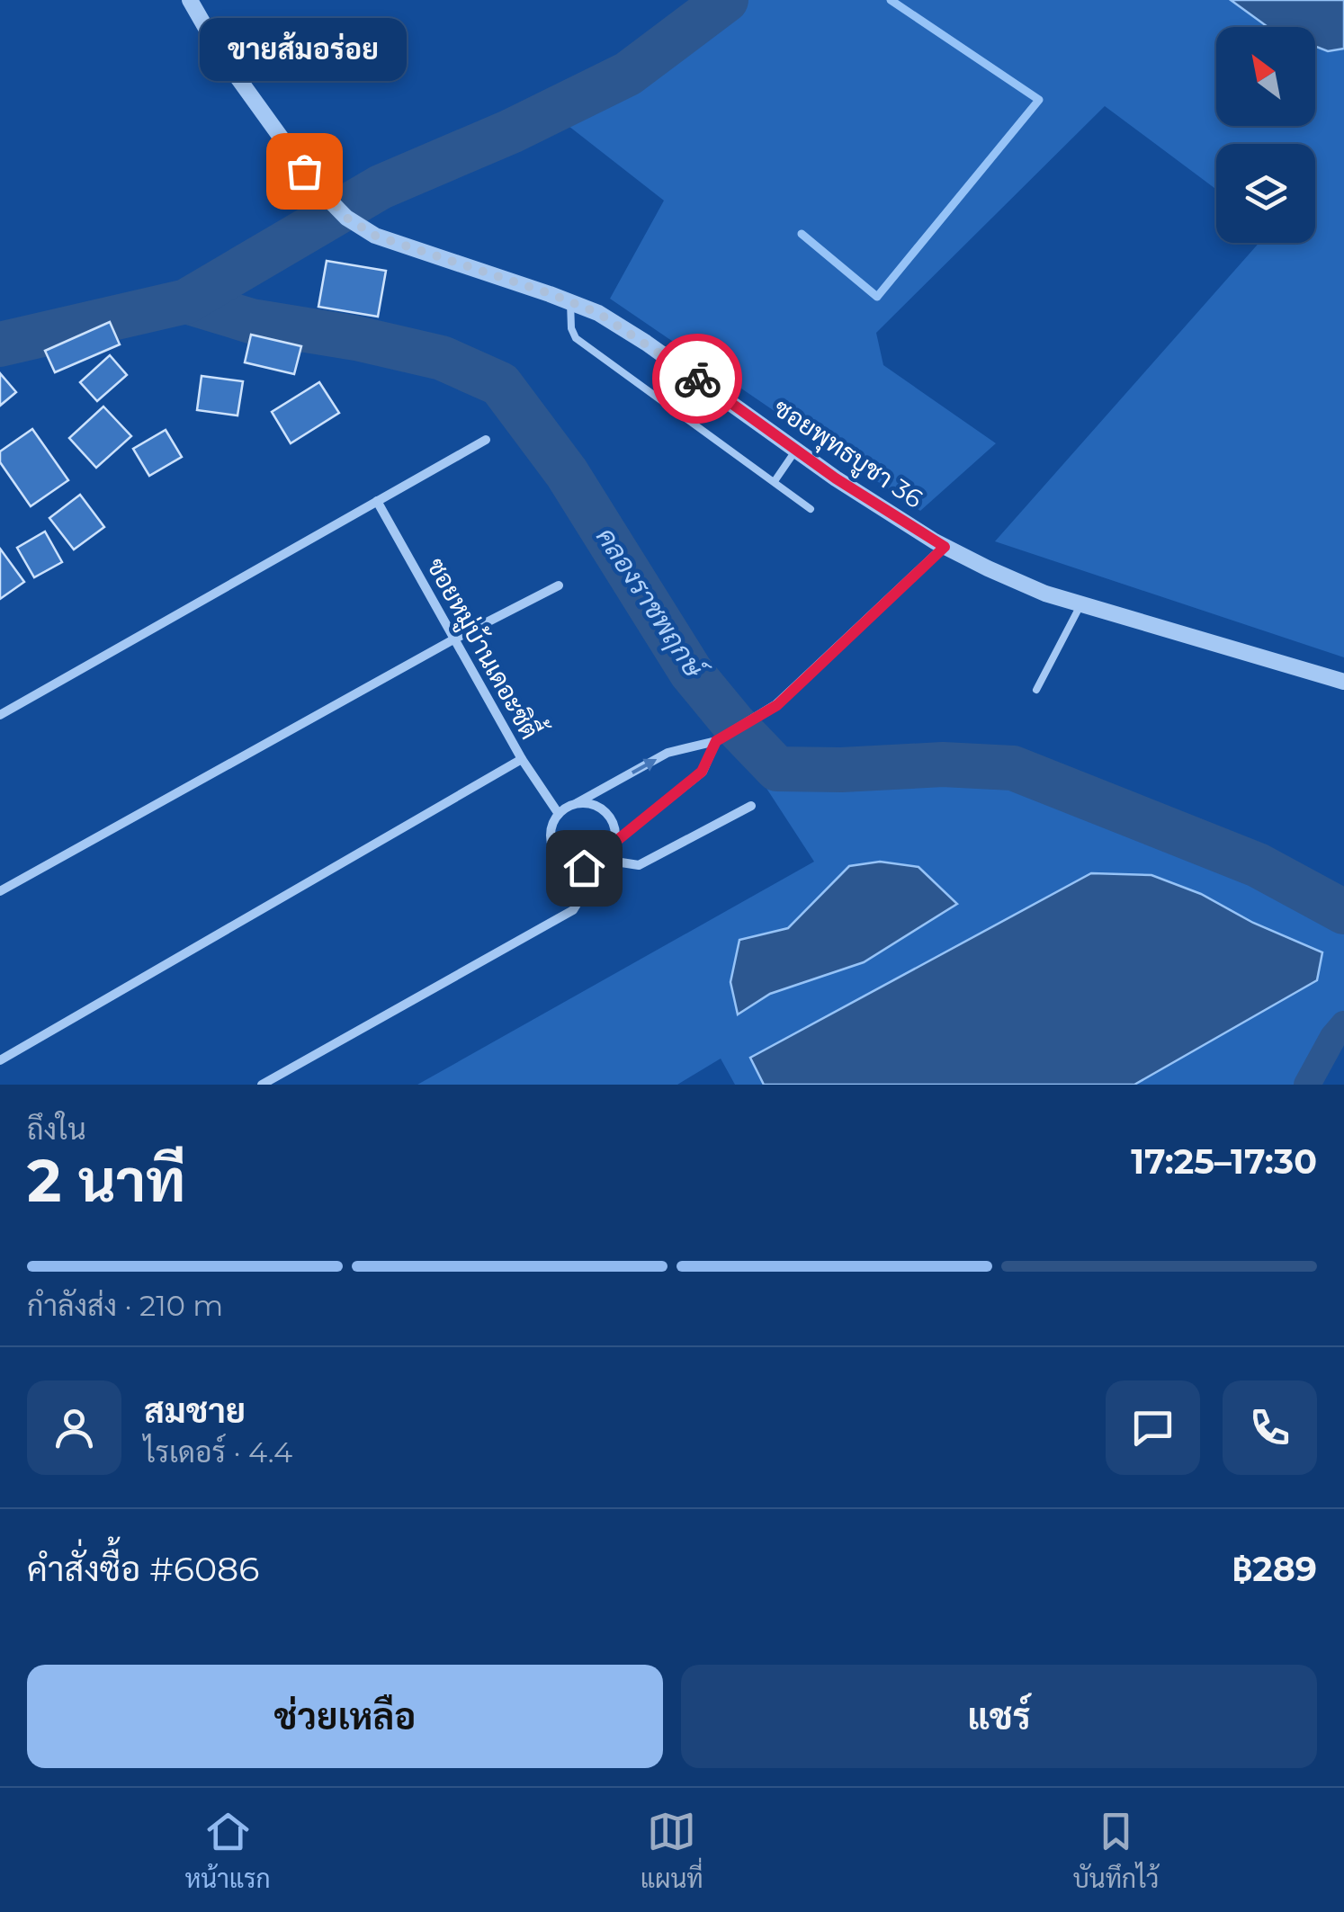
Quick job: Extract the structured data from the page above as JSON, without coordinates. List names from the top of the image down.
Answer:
{
  "streets": {
    "street": ["ซอยพุทธบูชา 36", "ซอยหมู่บ้านเดอะซิตี้"]
  },
  "water": ["คลองราชพฤกษ์"],
  "places": ["ขายส้มอร่อย"],
  "north": "top left",
  "page": {
    "bubble": "ขายส้มอร่อย",
    "heading": ["2 นาที", "ถึงใน", "17:25–17:30"],
    "panel": [
      "สมชาย",
      "ไรเดอร์ · 4.4",
      "คำสั่งซื้อ #6086",
      "฿289"
    ],
    "bar": "กำลังส่ง · 210 m",
    "buttons": ["ช่วยเหลือ", "แชร์"],
    "tabs": ["หน้าแรก", "แผนที่", "บันทึกไว้"]
  }
}
